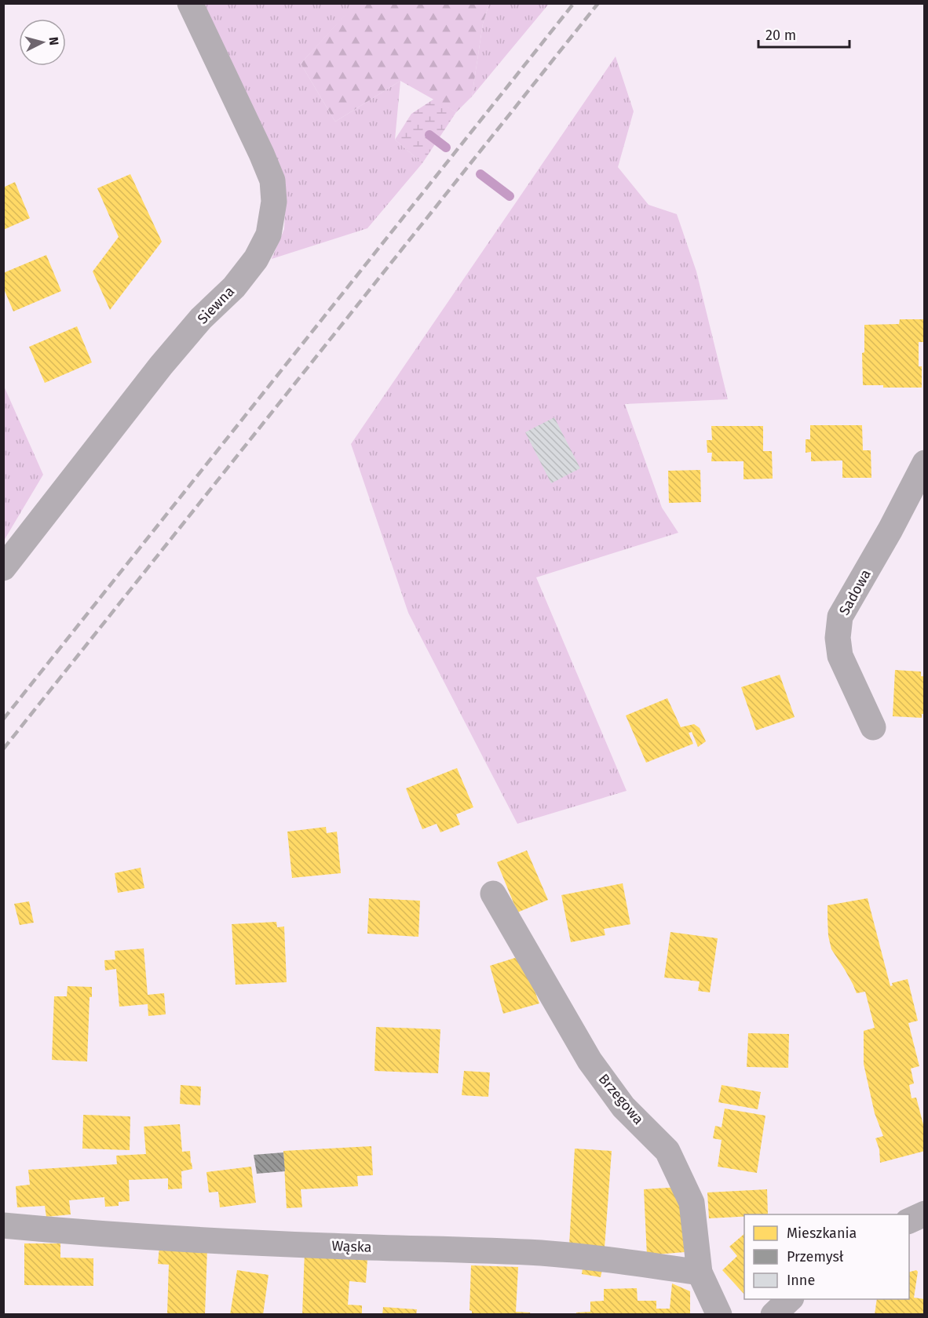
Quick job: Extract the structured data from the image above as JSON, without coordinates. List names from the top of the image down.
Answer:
{
  "streets": {
    "street": [
      "Siewna",
      "Sadowa",
      "Brzegowa",
      "Wąska"
    ]
  },
  "crossings": [
    ["Brzegowa", "Wąska"]
  ],
  "legend": ["Mieszkania", "Przemysł", "Inne"],
  "scale_bar": "20 m",
  "north": "right"
}
